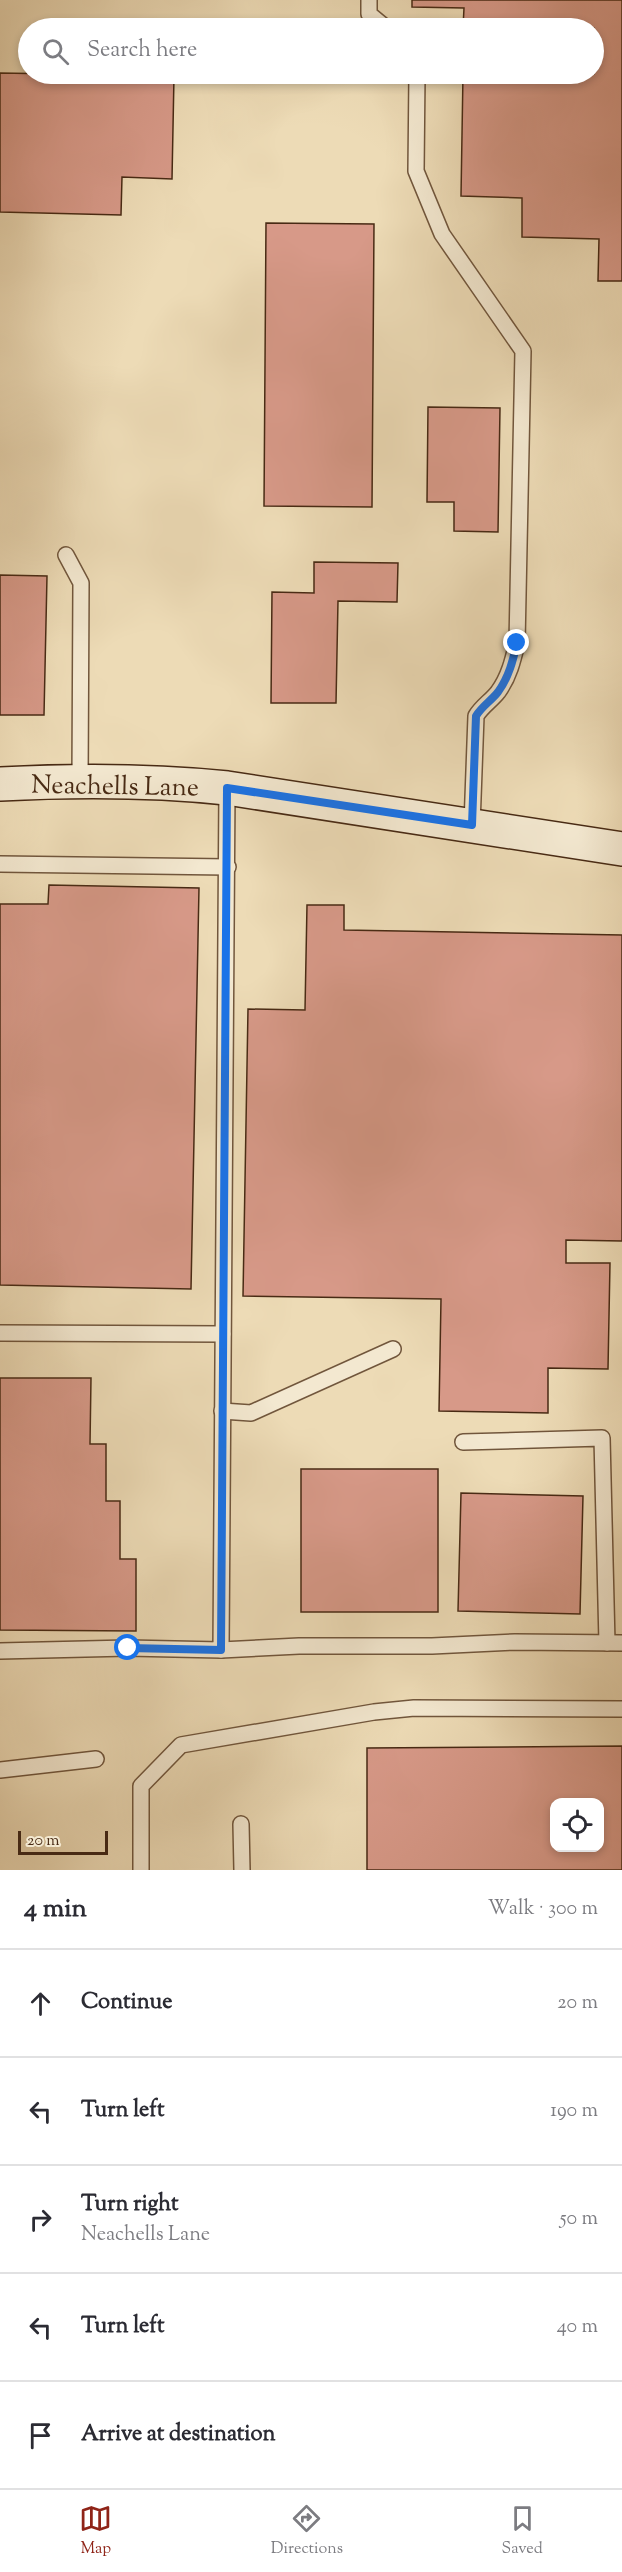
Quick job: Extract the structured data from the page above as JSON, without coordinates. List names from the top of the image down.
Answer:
{
  "streets": {
    "street": ["Neachells Lane"]
  },
  "scale_bar": "20 m",
  "page": {
    "search": "Search here",
    "scale": "20 m",
    "heading": ["4 min", "Walk · 300 m"],
    "list": [
      ["Continue", "20 m"],
      ["Turn left", "190 m"],
      ["Turn right", "Neachells Lane", "50 m"],
      ["Turn left", "40 m"],
      "Arrive at destination"
    ],
    "nav": ["Map", "Directions", "Saved"]
  }
}
